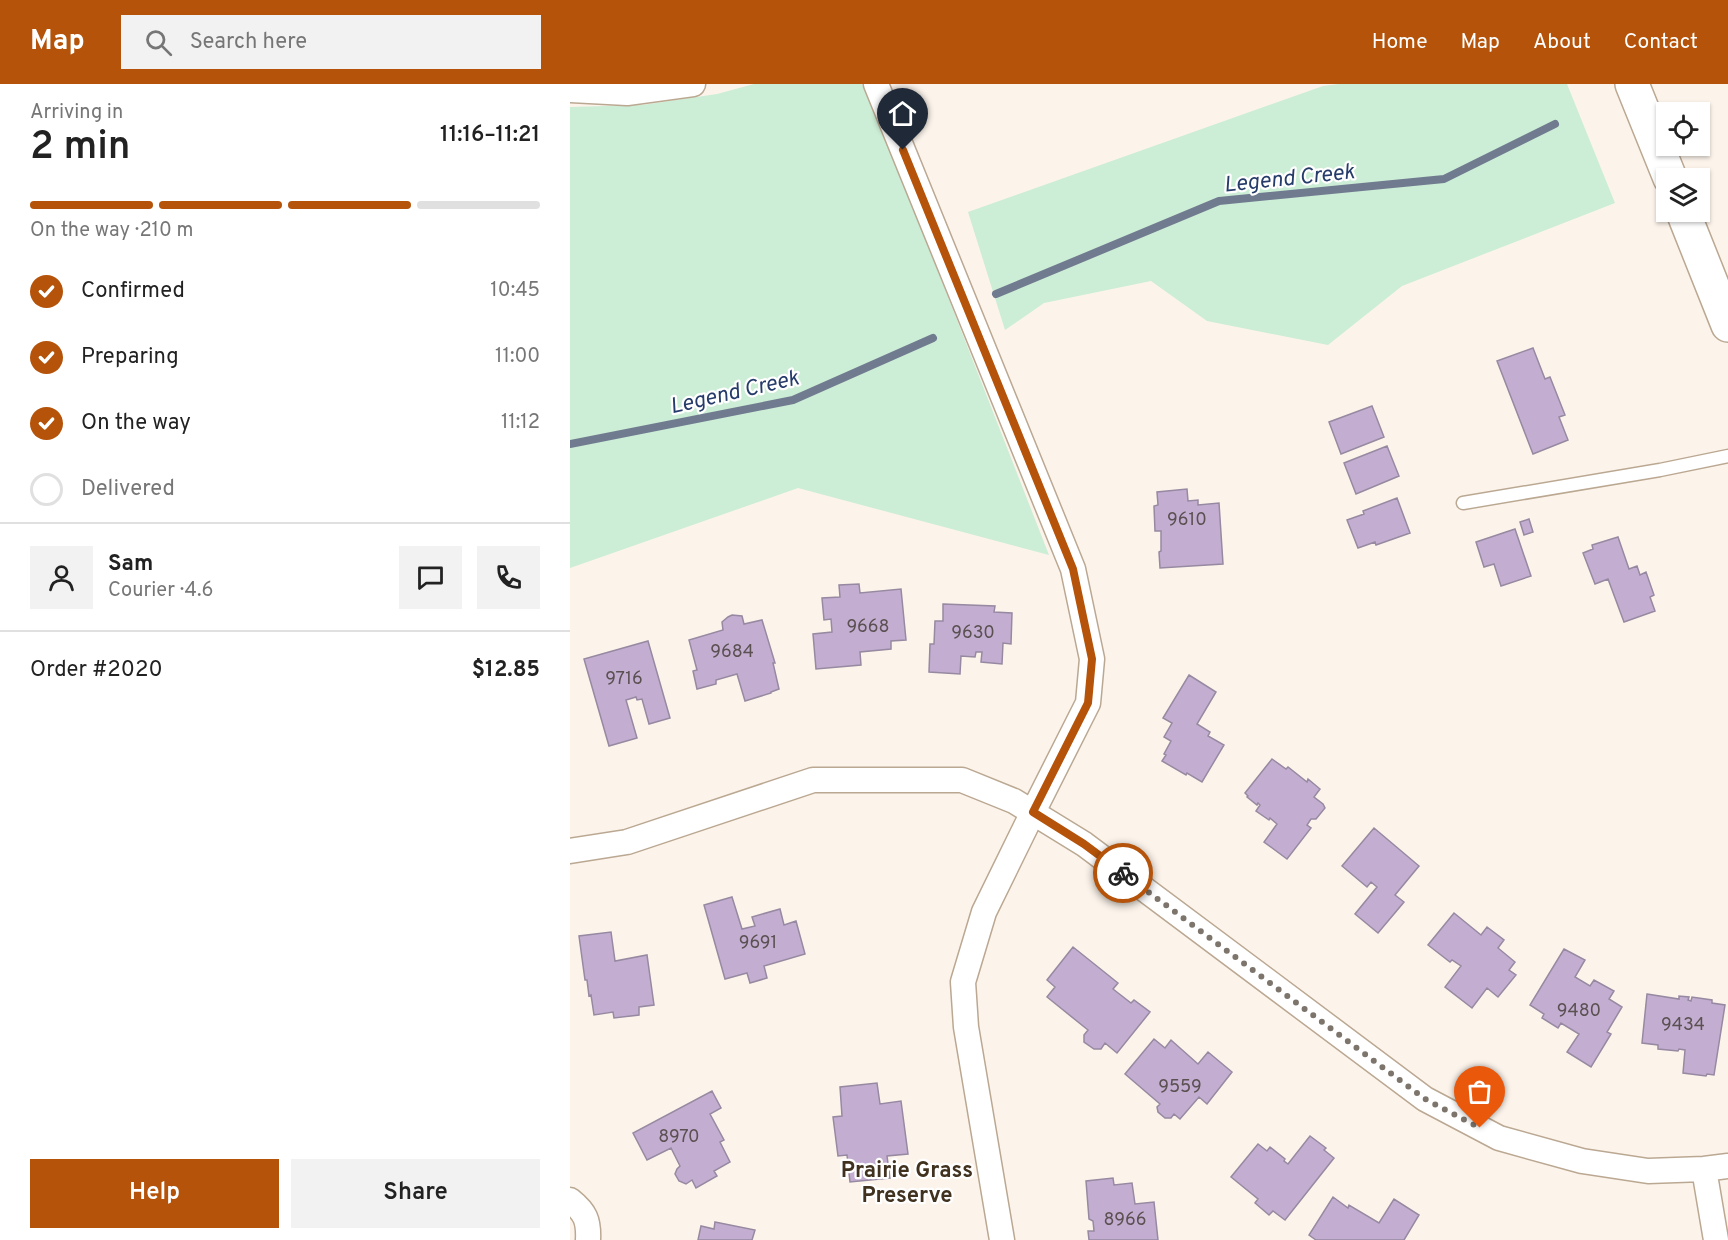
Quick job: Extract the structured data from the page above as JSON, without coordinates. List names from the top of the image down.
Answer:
{
  "districts": ["Prairie Grass Preserve"],
  "water": ["Legend Creek"],
  "house_numbers": [
    "9610",
    "9668",
    "9630",
    "9684",
    "9716",
    "9691",
    "9480",
    "9434",
    "9559",
    "8970",
    "8966"
  ],
  "page": {
    "header": "Map",
    "search": "Search here",
    "nav": [
      "Home",
      "Map",
      "About",
      "Contact"
    ],
    "heading": ["2 min", "Arriving in", "11:16–11:21"],
    "panel": [
      "Sam",
      "Courier · 4.6",
      "Order #2020",
      "$12.85"
    ],
    "bar": "On the way · 210 m",
    "list": [
      ["Confirmed", "10:45"],
      ["Preparing", "11:00"],
      ["On the way", "11:12"],
      "Delivered"
    ],
    "buttons": ["Help", "Share"]
  }
}
